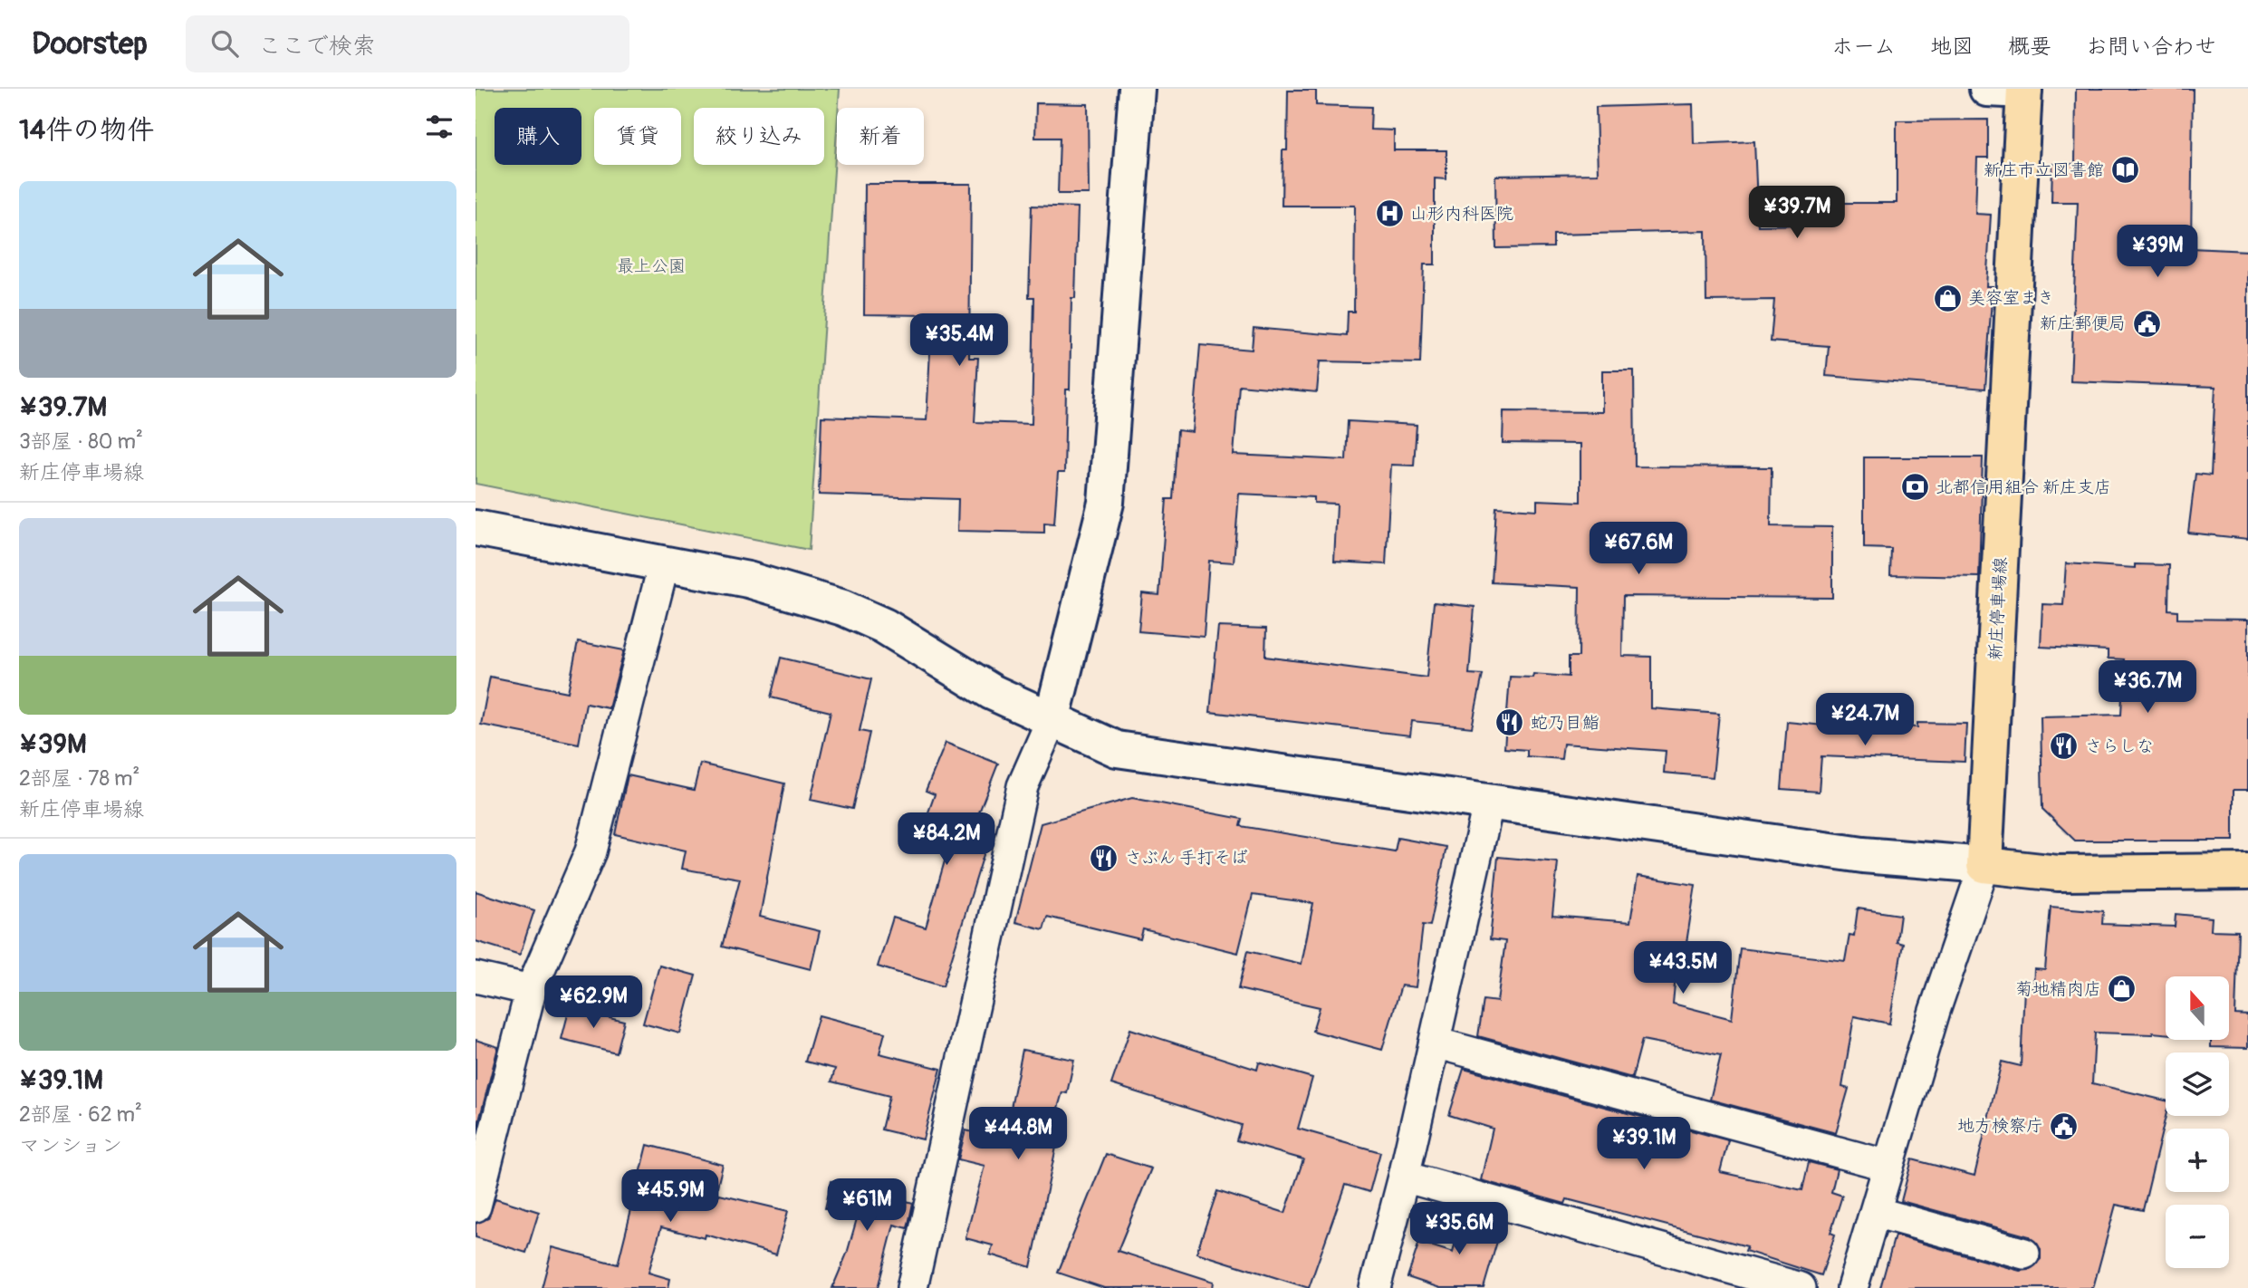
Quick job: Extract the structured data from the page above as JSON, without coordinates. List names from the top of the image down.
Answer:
{
  "streets": {
    "main road": ["新庄停車場線"]
  },
  "parks": ["最上公園"],
  "places": {
    "library": ["新庄市立図書館"],
    "hospital": ["山形内科医院"],
    "shop": ["美容室まき", "菊地精肉店"],
    "public building": ["新庄郵便局", "地方検察庁"],
    "bank": ["北都信用組合 新庄支店"],
    "restaurant": ["蛇乃目鮨", "さらしな", "さぶん 手打そば"]
  },
  "north": "top",
  "page": {
    "header": "Doorstep",
    "search": "ここで検索",
    "nav": [
      "ホーム",
      "地図",
      "概要",
      "お問い合わせ"
    ],
    "heading": "14件の物件",
    "chip": [
      "購入",
      "賃貸",
      "絞り込み",
      "新着"
    ],
    "list": [
      {
        "name": "¥39.7M",
        "note": "3部屋 · 80 m² · 新庄停車場線"
      },
      {
        "name": "¥39M",
        "note": "2部屋 · 78 m² · 新庄停車場線"
      },
      {
        "name": "¥39.1M",
        "note": "2部屋 · 62 m² · マンション"
      }
    ],
    "price": [
      "¥39.7M",
      "¥39M",
      "¥35.4M",
      "¥67.6M",
      "¥36.7M",
      "¥24.7M",
      "¥84.2M",
      "¥43.5M",
      "¥62.9M",
      "¥44.8M",
      "¥39.1M",
      "¥45.9M",
      "¥61M",
      "¥35.6M"
    ],
    "map_buttons": ["+", "−"]
  }
}
